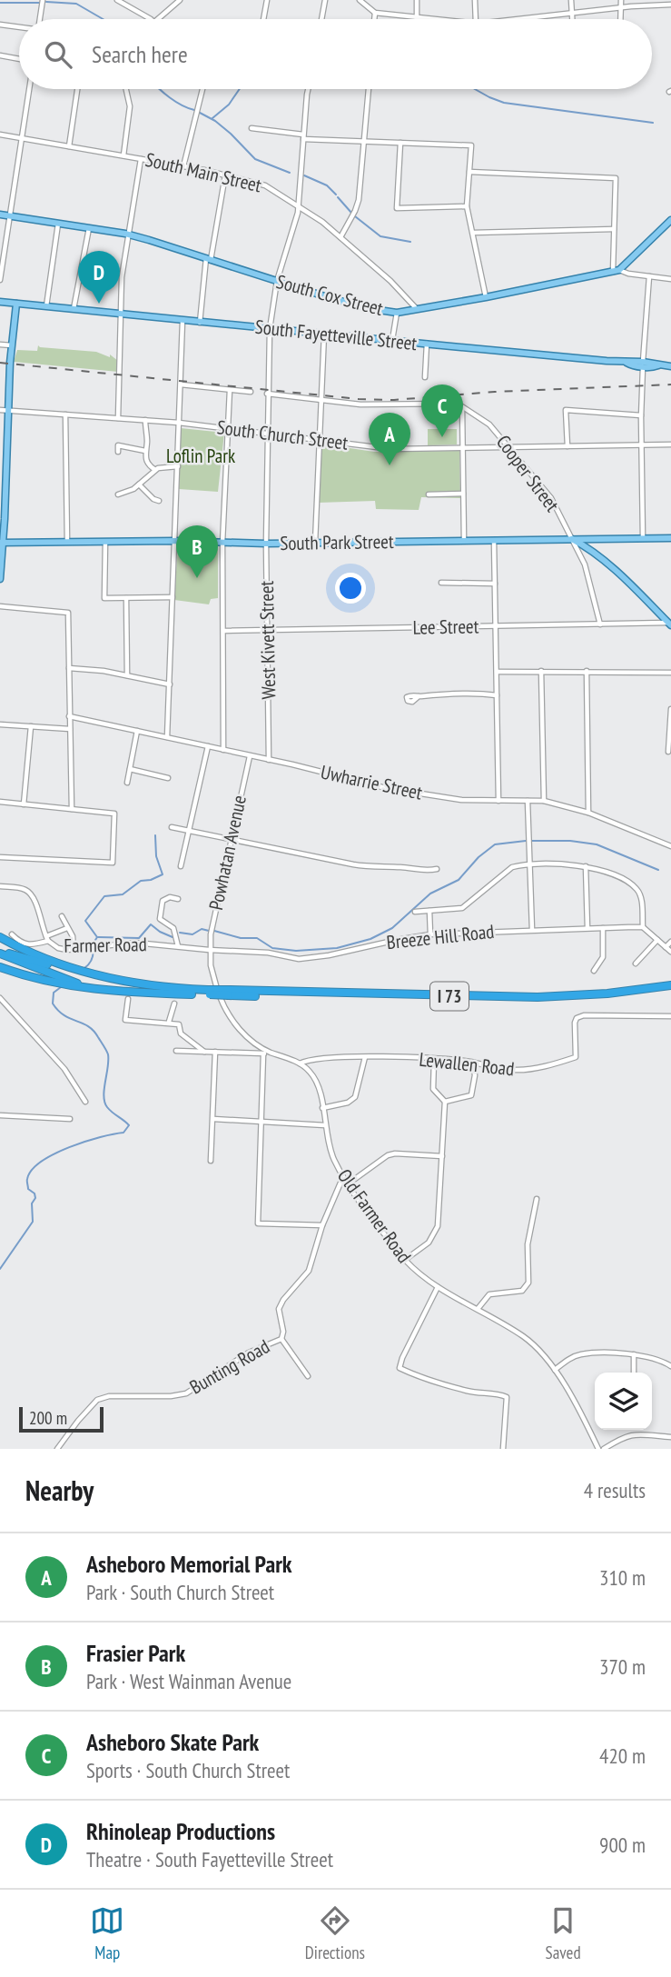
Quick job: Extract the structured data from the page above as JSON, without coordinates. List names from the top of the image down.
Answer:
{
  "streets": {
    "highway": ["I 73"],
    "main road": ["South Cox Street", "South Fayetteville Street", "South Park Street"],
    "street": [
      "South Main Street",
      "South Church Street",
      "Cooper Street",
      "Lee Street",
      "West Kivett Street",
      "Uwharrie Street",
      "Powhatan Avenue",
      "Breeze Hill Road",
      "Farmer Road",
      "Lewallen Road",
      "Old Farmer Road",
      "Bunting Road"
    ]
  },
  "crossings": [
    ["South Main Street", "South Cox Street"],
    ["South Main Street", "West Kivett Street"],
    ["South Cox Street", "West Kivett Street"],
    ["South Fayetteville Street", "West Kivett Street"],
    ["South Church Street", "Cooper Street"],
    ["South Church Street", "West Kivett Street"],
    ["Cooper Street", "South Park Street"],
    ["Cooper Street", "Lee Street"],
    ["South Park Street", "West Kivett Street"],
    ["Lee Street", "West Kivett Street"],
    ["West Kivett Street", "Uwharrie Street"],
    ["Uwharrie Street", "Powhatan Avenue"],
    ["Powhatan Avenue", "Breeze Hill Road"],
    ["Powhatan Avenue", "Farmer Road"],
    ["Breeze Hill Road", "Farmer Road"],
    ["Lewallen Road", "Old Farmer Road"],
    ["Old Farmer Road", "Bunting Road"]
  ],
  "parks": ["Loflin Park"],
  "scale_bar": "200 m",
  "page": {
    "search": "Search here",
    "pins": [
      "D",
      "C",
      "A",
      "B"
    ],
    "scale": "200 m",
    "heading": ["Nearby", "4 results"],
    "list": [
      {
        "mark": "A",
        "name": "Asheboro Memorial Park",
        "note": "Park · South Church Street",
        "value": "310 m"
      },
      {
        "mark": "B",
        "name": "Frasier Park",
        "note": "Park · West Wainman Avenue",
        "value": "370 m"
      },
      {
        "mark": "C",
        "name": "Asheboro Skate Park",
        "note": "Sports · South Church Street",
        "value": "420 m"
      },
      {
        "mark": "D",
        "name": "Rhinoleap Productions",
        "note": "Theatre · South Fayetteville Street",
        "value": "900 m"
      }
    ],
    "nav": ["Map", "Directions", "Saved"]
  }
}
